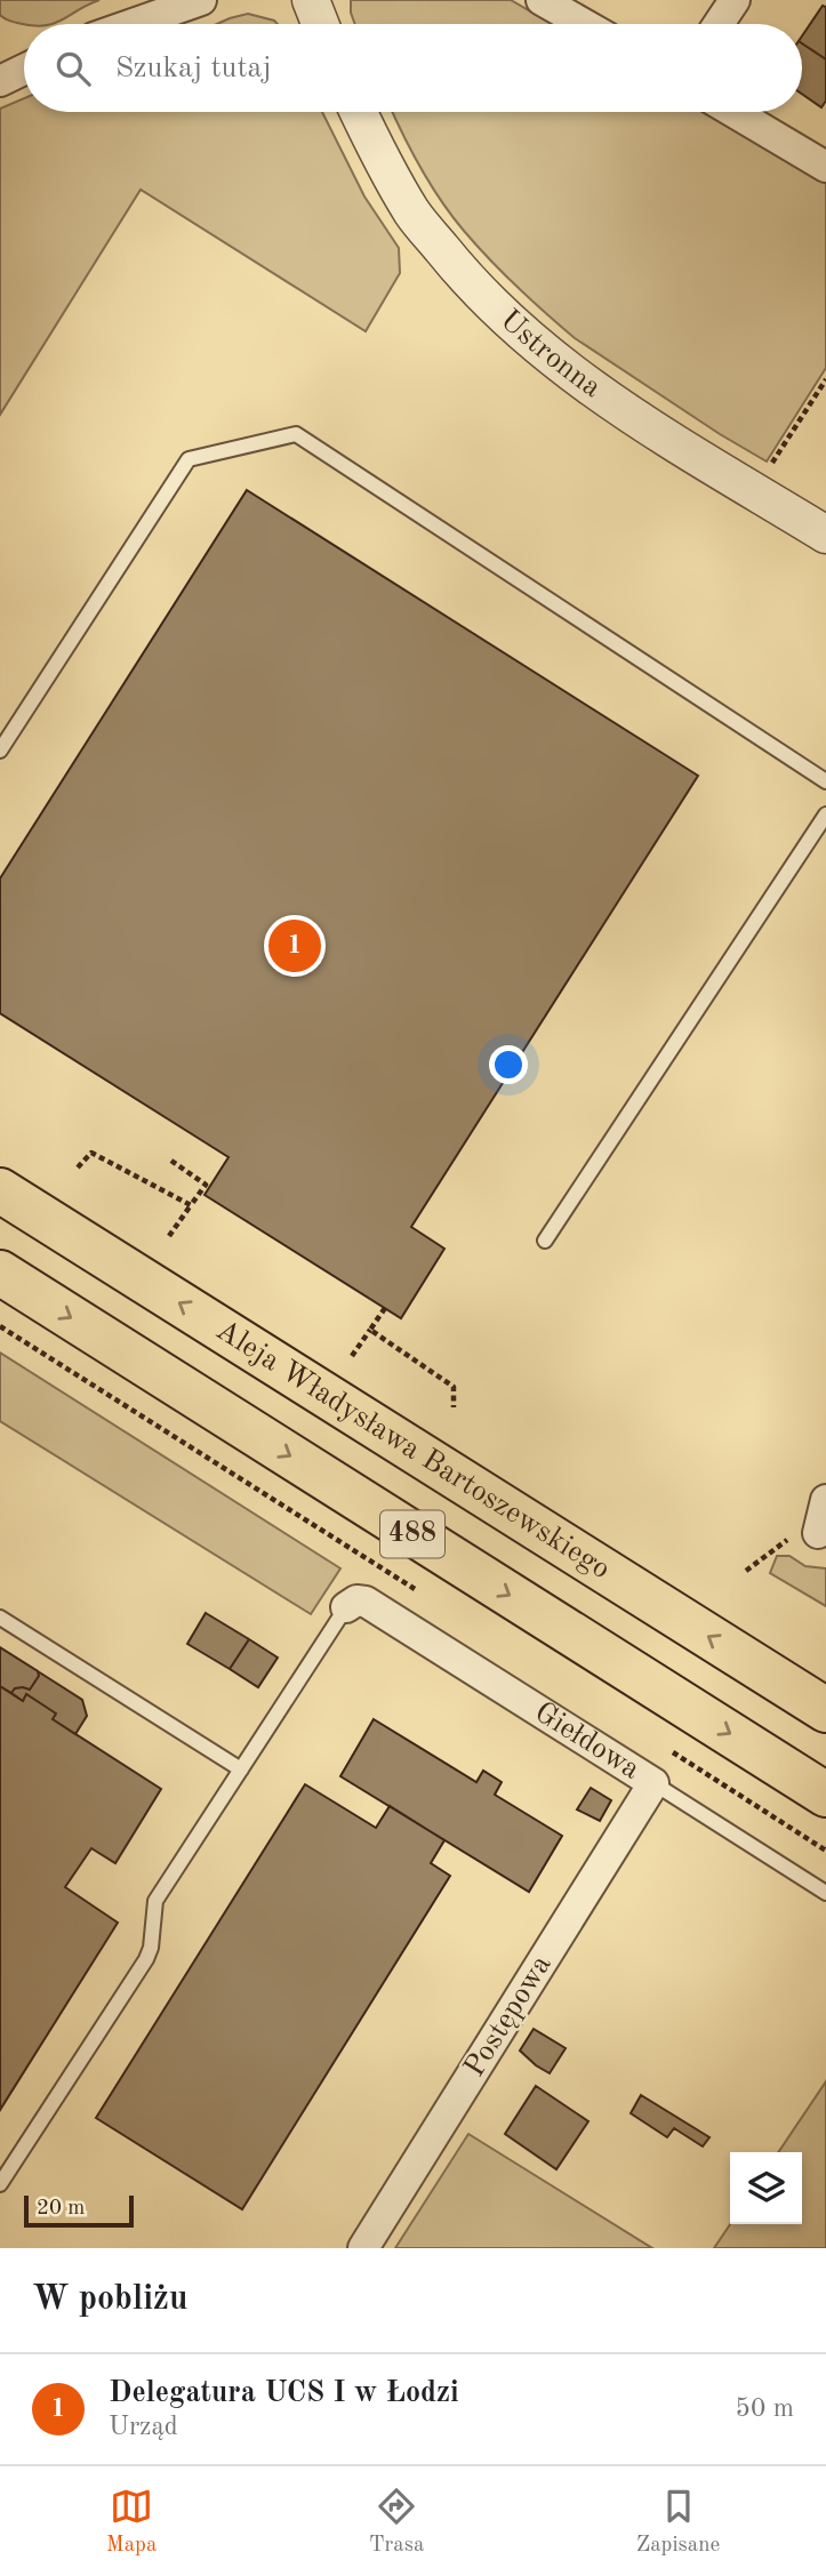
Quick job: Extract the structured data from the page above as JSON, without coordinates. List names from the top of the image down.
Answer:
{
  "streets": {
    "main road": ["Aleja Władysława Bartoszewskiego", "488"],
    "street": ["Ustronna", "Giełdowa", "Postępowa"]
  },
  "crossings": [
    ["Giełdowa", "Postępowa"]
  ],
  "scale_bar": "20 m",
  "page": {
    "search": "Szukaj tutaj",
    "pins": "1",
    "scale": "20 m",
    "heading": "W pobliżu",
    "list": [
      {
        "mark": "1",
        "name": "Delegatura UCS I w Łodzi",
        "note": "Urząd",
        "value": "50 m"
      }
    ],
    "nav": ["Mapa", "Trasa", "Zapisane"]
  }
}
